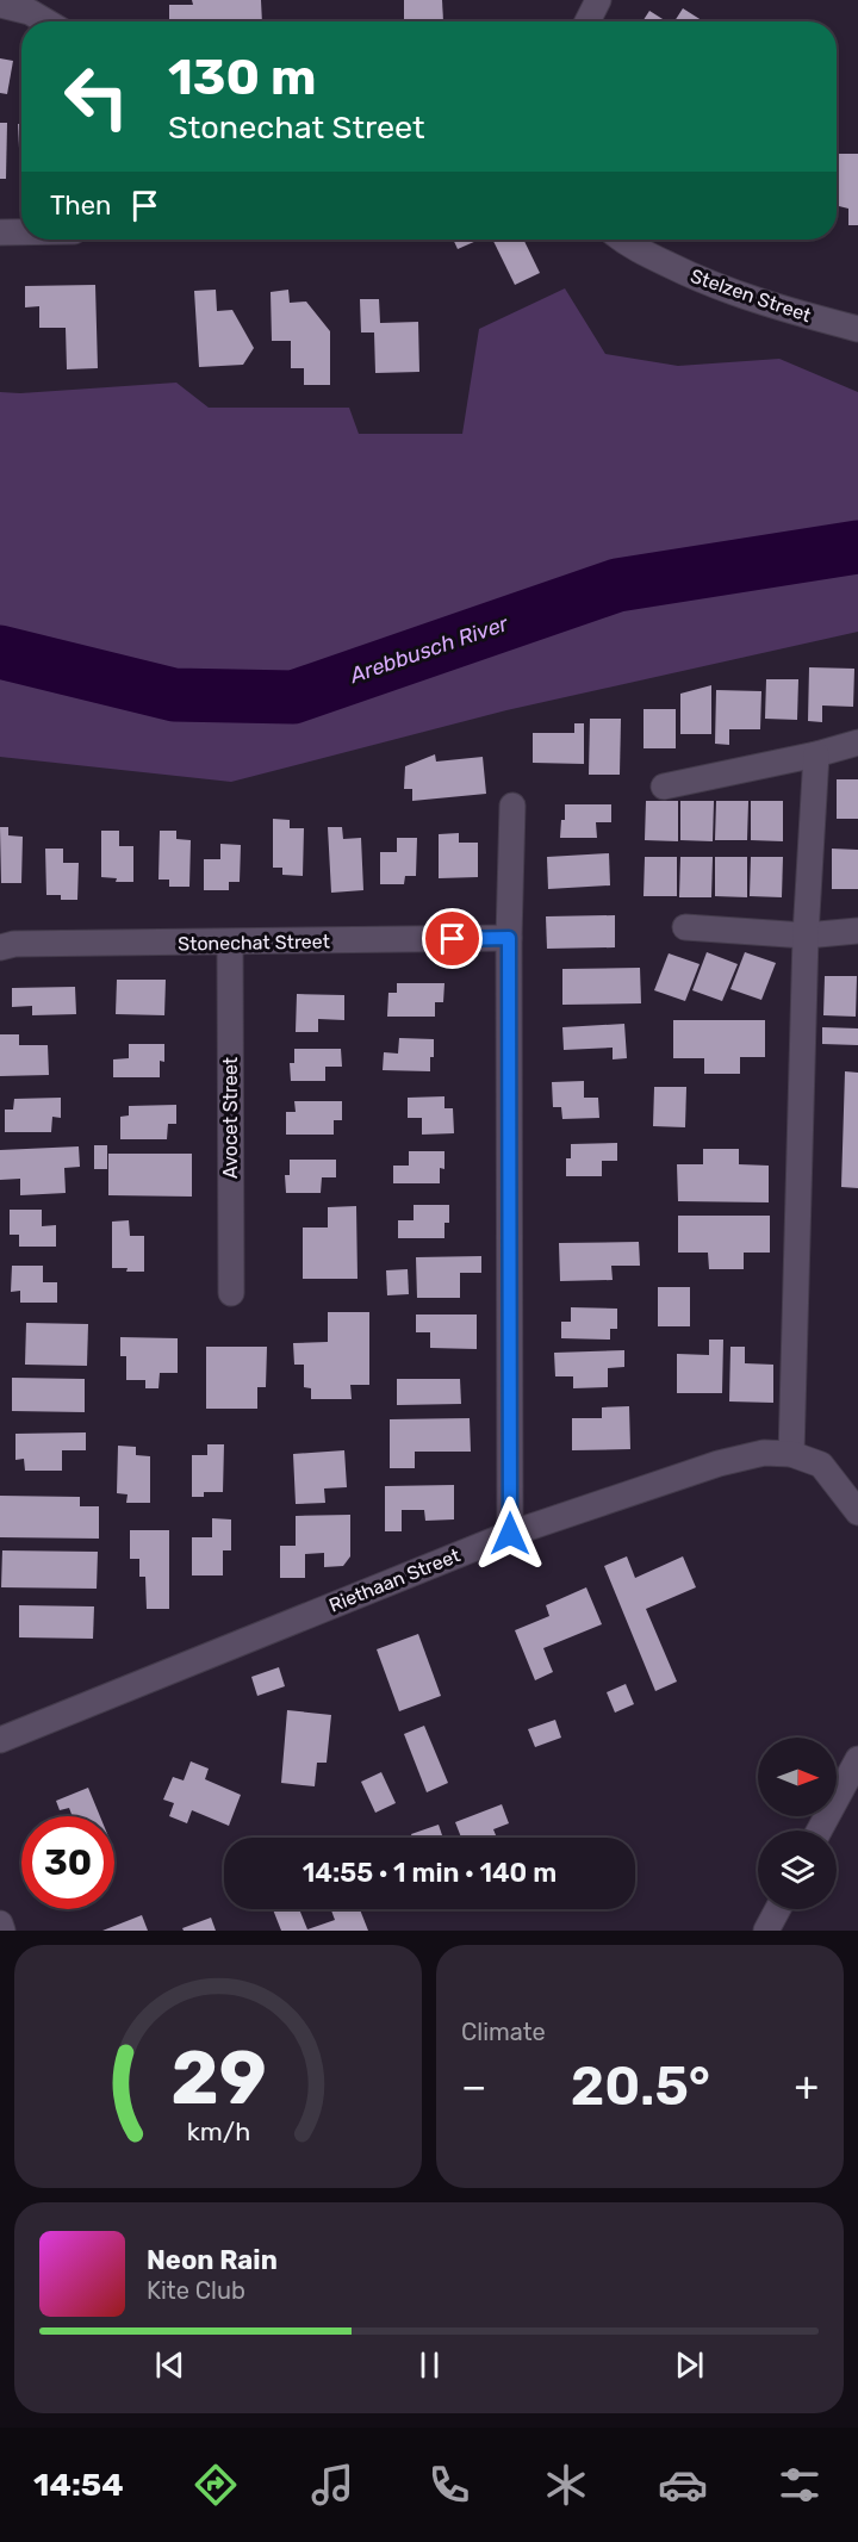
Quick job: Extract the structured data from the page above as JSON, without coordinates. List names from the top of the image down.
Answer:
{
  "streets": {
    "street": [
      "Stelzen Street",
      "Stonechat Street",
      "Avocet Street",
      "Riethaan Street"
    ]
  },
  "crossings": [
    ["Stonechat Street", "Avocet Street"]
  ],
  "water": ["Arebbusch River"],
  "north": "right",
  "page": {
    "turn": ["130 m", "Stonechat Street"],
    "then": "Then",
    "limit": "30",
    "trip": "14:55 · 1 min · 140 m",
    "tile": "Climate",
    "heat": ["−", "20.5°", "+"],
    "song": ["Neon Rain", "Kite Club"],
    "tabs": "14:54",
    "gauge": ["29", "km/h"]
  }
}
